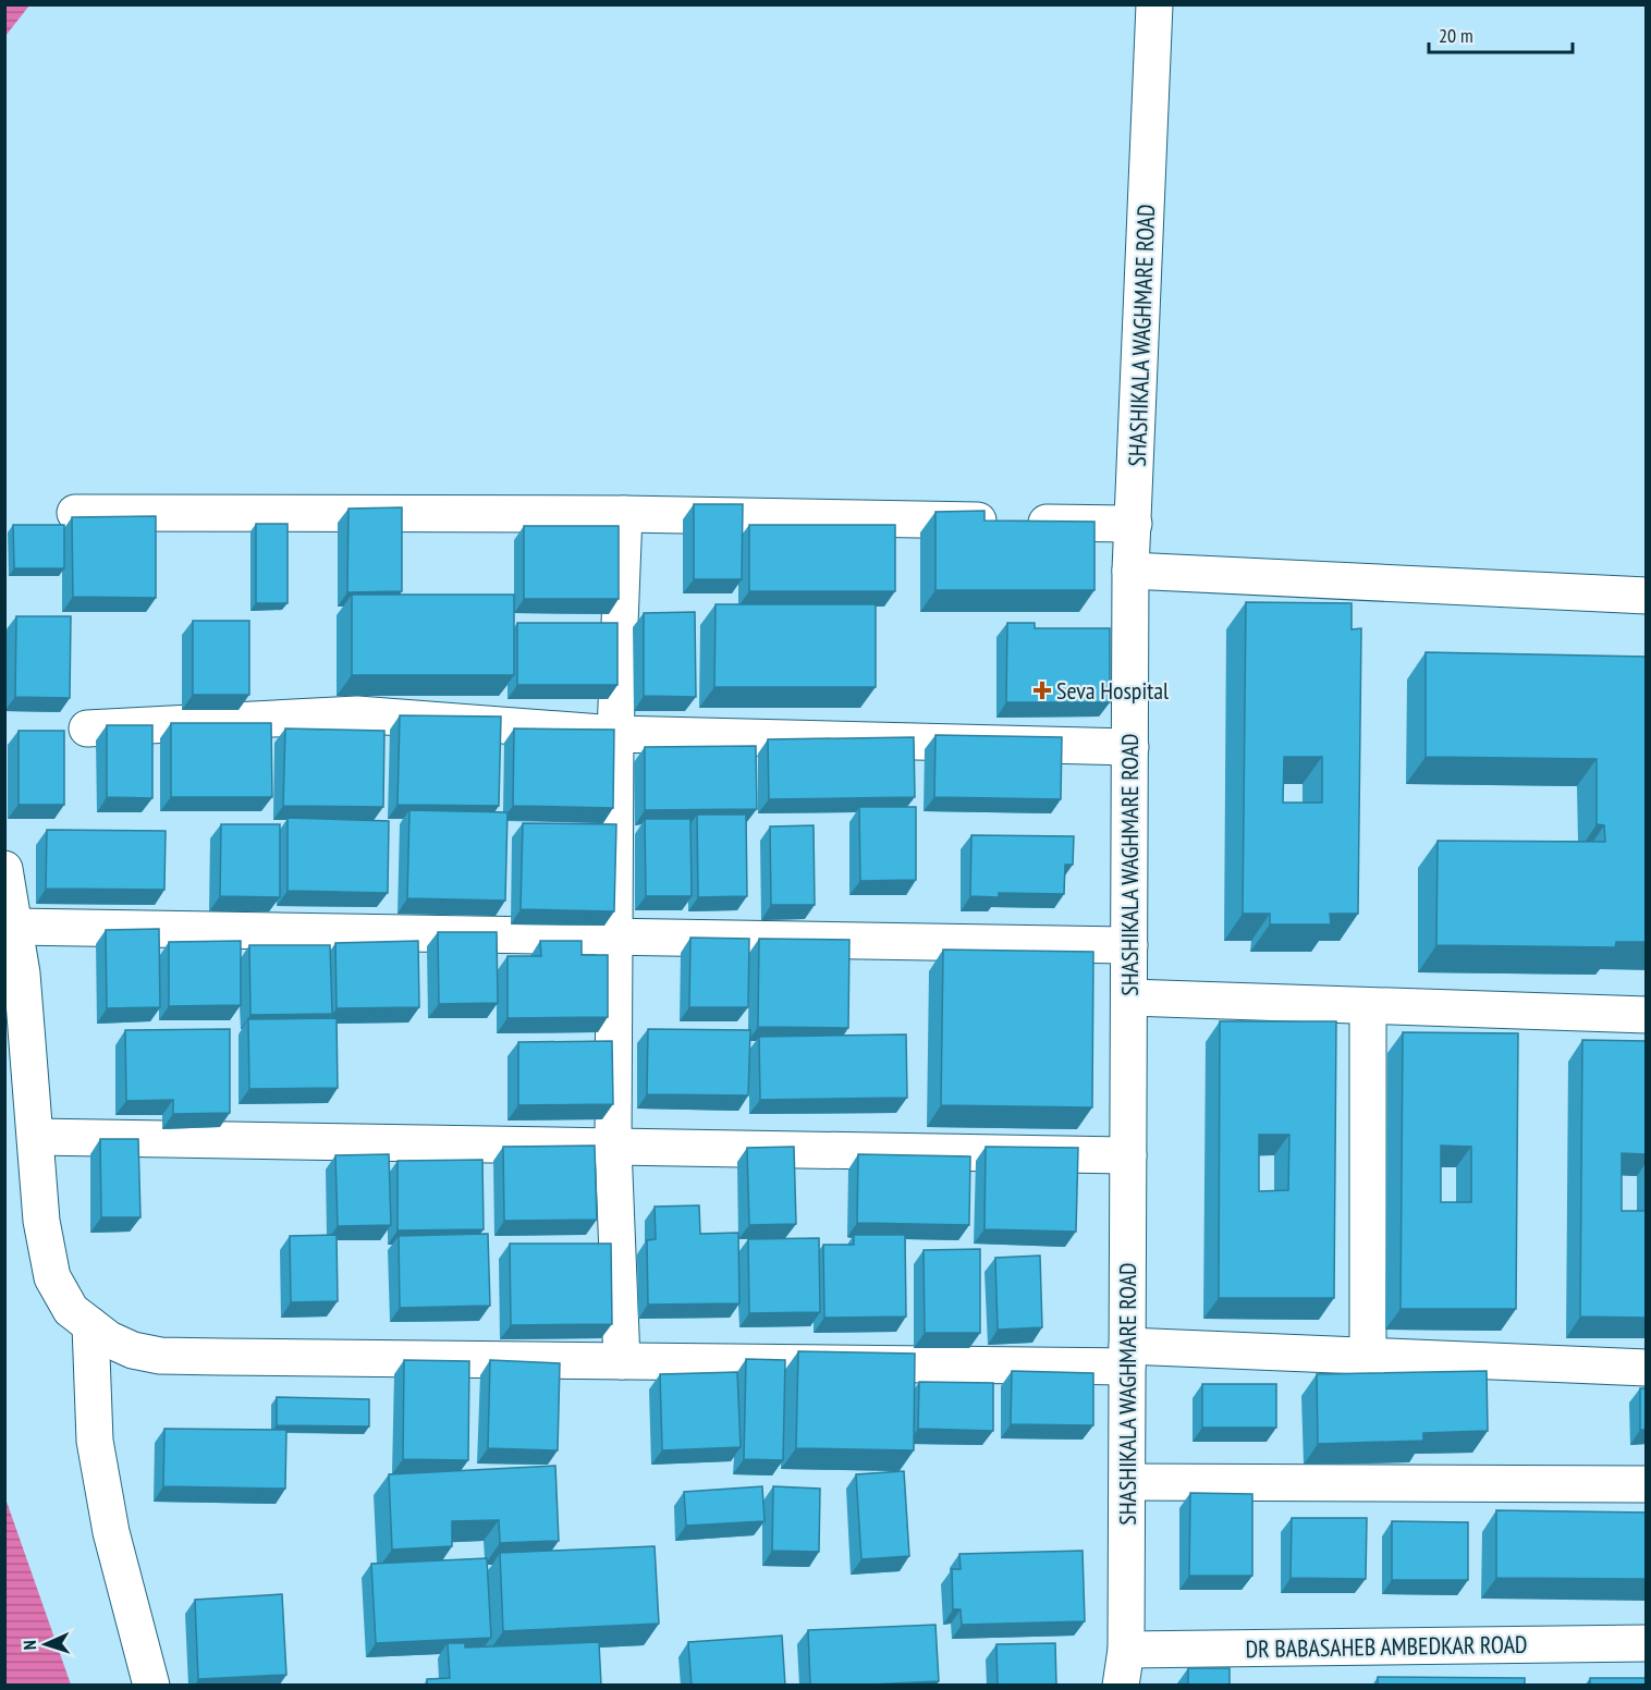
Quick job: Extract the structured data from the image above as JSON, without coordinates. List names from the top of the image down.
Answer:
{
  "streets": {
    "street": ["SHASHIKALA WAGHMARE ROAD", "DR BABASAHEB AMBEDKAR ROAD"]
  },
  "crossings": [
    ["SHASHIKALA WAGHMARE ROAD", "DR BABASAHEB AMBEDKAR ROAD"]
  ],
  "places": {
    "health": ["Seva Hospital"]
  },
  "scale_bar": "20 m",
  "north": "left"
}
